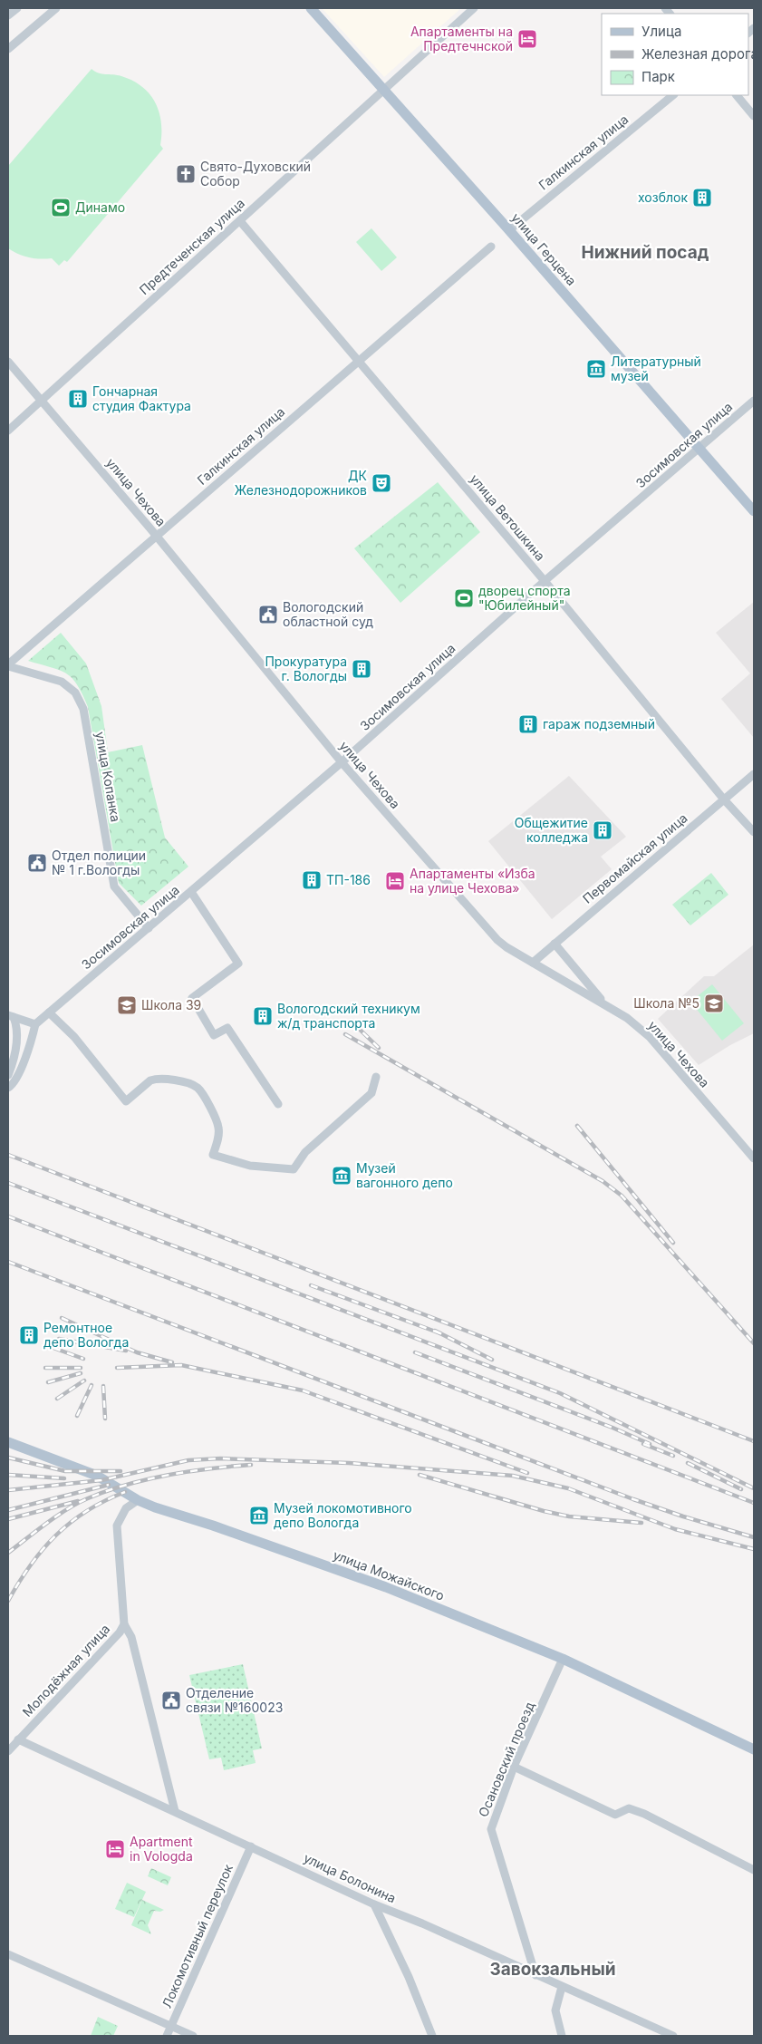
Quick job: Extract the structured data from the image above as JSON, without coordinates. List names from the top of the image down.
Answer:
{
  "streets": {
    "main road": ["улица Герцена", "улица Можайского"],
    "street": [
      "Галкинская улица",
      "Предтеченская улица",
      "Зосимовская улица",
      "улица Чехова",
      "улица Ветошкина",
      "улица Копанка",
      "Первомайская улица",
      "Молодёжная улица",
      "Осановский проезд",
      "улица Болонина",
      "Локомотивный переулок"
    ]
  },
  "crossings": [
    ["Галкинская улица", "улица Герцена"],
    ["Галкинская улица", "улица Чехова"],
    ["Галкинская улица", "улица Ветошкина"],
    ["Галкинская улица", "улица Копанка"],
    ["Предтеченская улица", "улица Герцена"],
    ["Предтеченская улица", "улица Чехова"],
    ["Предтеченская улица", "улица Ветошкина"],
    ["улица Герцена", "Зосимовская улица"],
    ["Зосимовская улица", "улица Чехова"],
    ["Зосимовская улица", "улица Ветошкина"],
    ["Зосимовская улица", "улица Копанка"],
    ["улица Чехова", "Первомайская улица"],
    ["улица Ветошкина", "Первомайская улица"],
    ["улица Можайского", "Молодёжная улица"],
    ["улица Можайского", "Осановский проезд"],
    ["Молодёжная улица", "улица Болонина"],
    ["Осановский проезд", "улица Болонина"],
    ["улица Болонина", "Локомотивный переулок"]
  ],
  "districts": ["Нижний посад", "Завокзальный"],
  "places": {
    "hotel": ["Апартаменты на Предтечнской", "Апартаменты «Изба на улице Чехова»", "Apartment in Vologda"],
    "church": ["Свято-Духовский Собор"],
    "building": [
      "хозблок",
      "Гончарная студия Фактура",
      "Прокуратура г. Вологды",
      "гараж подземный",
      "Общежитие колледжа",
      "ТП-186",
      "Вологодский техникум ж/д транспорта",
      "Ремонтное депо Вологда"
    ],
    "sports": ["Динамо", "дворец спорта \"Юбилейный\""],
    "museum": ["Литературный музей", "Музей вагонного депо", "Музей локомотивного депо Вологда"],
    "theatre": ["ДК Железнодорожников"],
    "public building": ["Вологодский областной суд", "Отдел полиции № 1 г.Вологды", "Отделение связи №160023"],
    "school or university": ["Школа №5", "Школа 39"]
  },
  "legend": ["Улица", "Железная дорога", "Парк"]
}
